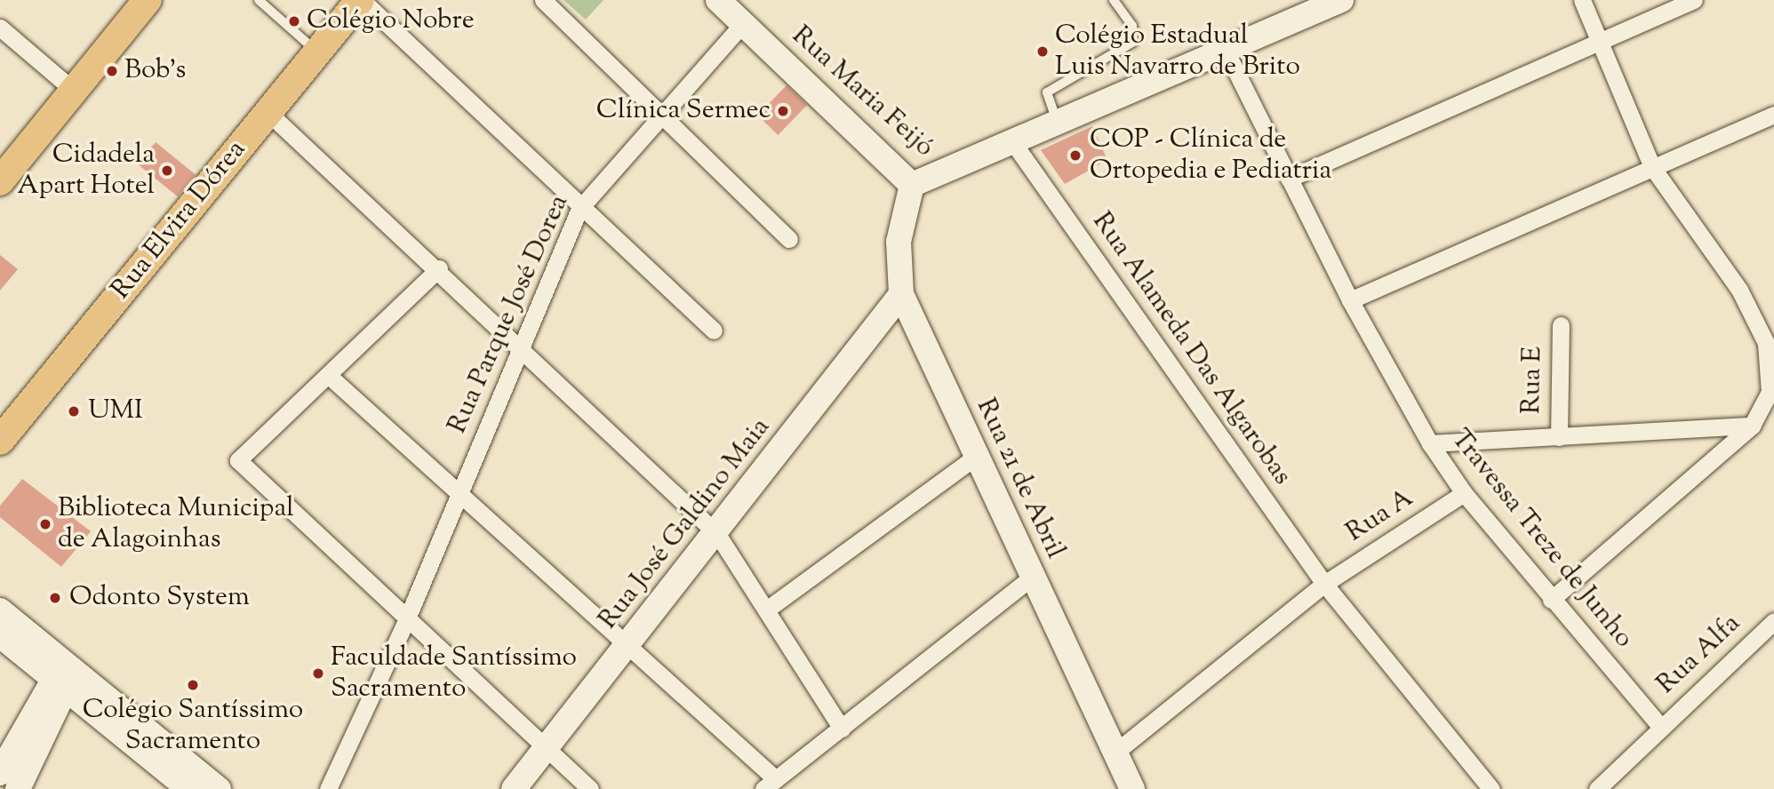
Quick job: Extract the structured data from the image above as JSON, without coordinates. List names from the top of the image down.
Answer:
{
  "streets": {
    "main road": ["Rua Elvira Dórea"],
    "street": [
      "Rua Maria Feijó",
      "Rua Parque José Dorea",
      "Rua Alameda Das Algarobas",
      "Rua E",
      "Rua 21 de Abril",
      "Rua A",
      "Rua José Galdino Maia",
      "Travessa Treze de Junho",
      "Rua Alfa"
    ]
  },
  "crossings": [
    ["Rua Maria Feijó", "Rua Parque José Dorea"],
    ["Rua Maria Feijó", "Rua Alameda Das Algarobas"],
    ["Rua Maria Feijó", "Rua 21 de Abril"],
    ["Rua Maria Feijó", "Travessa Treze de Junho"],
    ["Rua Elvira Dórea", "Rua Parque José Dorea"],
    ["Rua Alameda Das Algarobas", "Rua A"],
    ["Rua 21 de Abril", "Rua A"],
    ["Rua 21 de Abril", "Rua José Galdino Maia"],
    ["Rua A", "Travessa Treze de Junho"],
    ["Travessa Treze de Junho", "Rua Alfa"]
  ],
  "places": [
    "Colégio Nobre",
    "Colégio Estadual Luis Navarro de Brito",
    "Bob's",
    "Clínica Sermec",
    "COP - Clínica de Ortopedia e Pediatria",
    "Cidadela Apart Hotel",
    "UMI",
    "Biblioteca Municipal de Alagoinhas",
    "Odonto System",
    "Faculdade Santíssimo Sacramento",
    "Colégio Santíssimo Sacramento"
  ]
}
